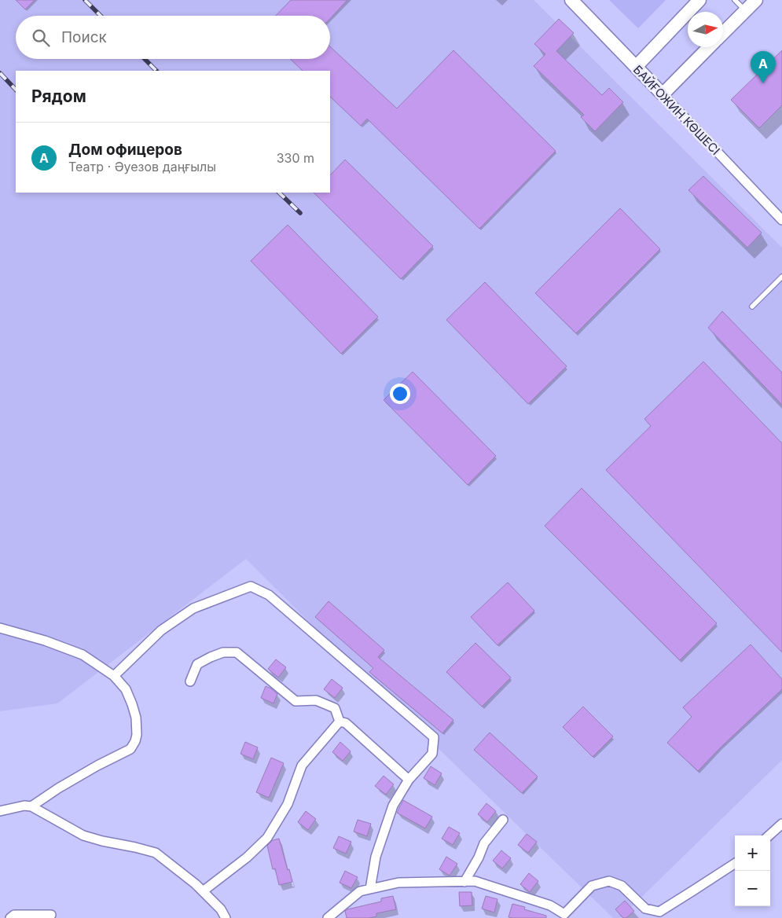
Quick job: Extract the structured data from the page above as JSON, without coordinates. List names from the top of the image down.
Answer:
{
  "streets": {
    "main road": ["БАЙҒОЖИН КӨШЕСІ"]
  },
  "north": "right",
  "page": {
    "search": "Поиск",
    "pins": "A",
    "heading": "Рядом",
    "list": [
      {
        "mark": "A",
        "name": "Дом офицеров",
        "note": "Театр · Әуезов даңғылы",
        "value": "330 m"
      }
    ],
    "map_buttons": ["+", "−"]
  }
}
